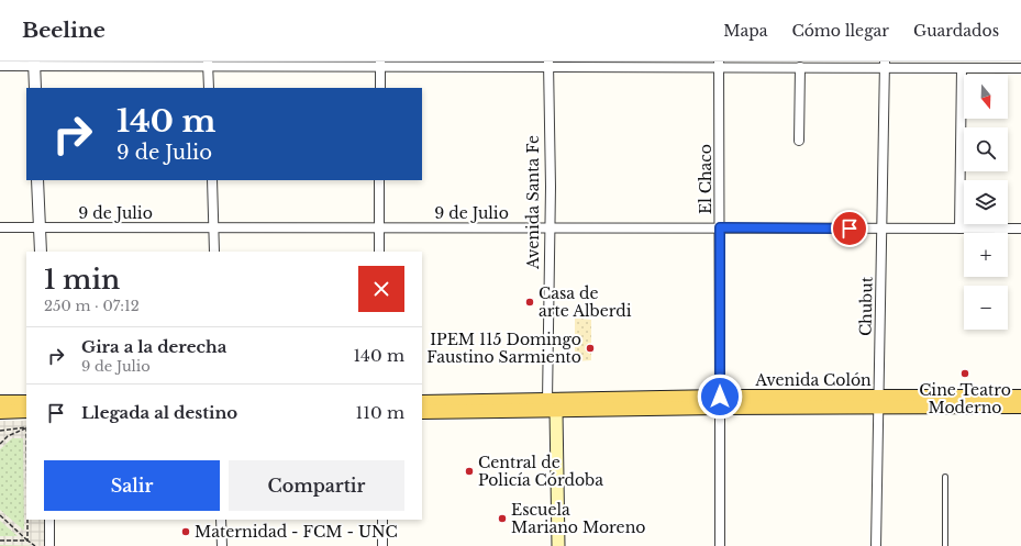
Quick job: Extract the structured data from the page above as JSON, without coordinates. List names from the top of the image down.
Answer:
{
  "streets": {
    "main road": ["Avenida Colón"],
    "street": [
      "El Chaco",
      "Avenida Santa Fe",
      "9 de Julio",
      "Chubut"
    ]
  },
  "crossings": [
    ["El Chaco", "9 de Julio"],
    ["El Chaco", "Avenida Colón"],
    ["Avenida Santa Fe", "9 de Julio"],
    ["Avenida Santa Fe", "Avenida Colón"],
    ["9 de Julio", "Chubut"],
    ["Chubut", "Avenida Colón"]
  ],
  "places": [
    "Casa de arte Alberdi",
    "IPEM 115 Domingo Faustino Sarmiento",
    "Cine Teatro Moderno",
    "Central de Policía Córdoba",
    "Escuela Mariano Moreno",
    "Maternidad - FCM - UNC"
  ],
  "north": "bottom",
  "page": {
    "header": "Beeline",
    "nav": ["Mapa", "Cómo llegar", "Guardados"],
    "map_buttons": ["+", "−"],
    "turn": ["140 m", "9 de Julio"],
    "heading": ["1 min", "250 m · 07:12"],
    "list": [
      {
        "name": "Gira a la derecha",
        "note": "9 de Julio",
        "value": "140 m"
      },
      {
        "name": "Llegada al destino",
        "value": "110 m"
      }
    ],
    "buttons": ["Salir", "Compartir"]
  }
}
